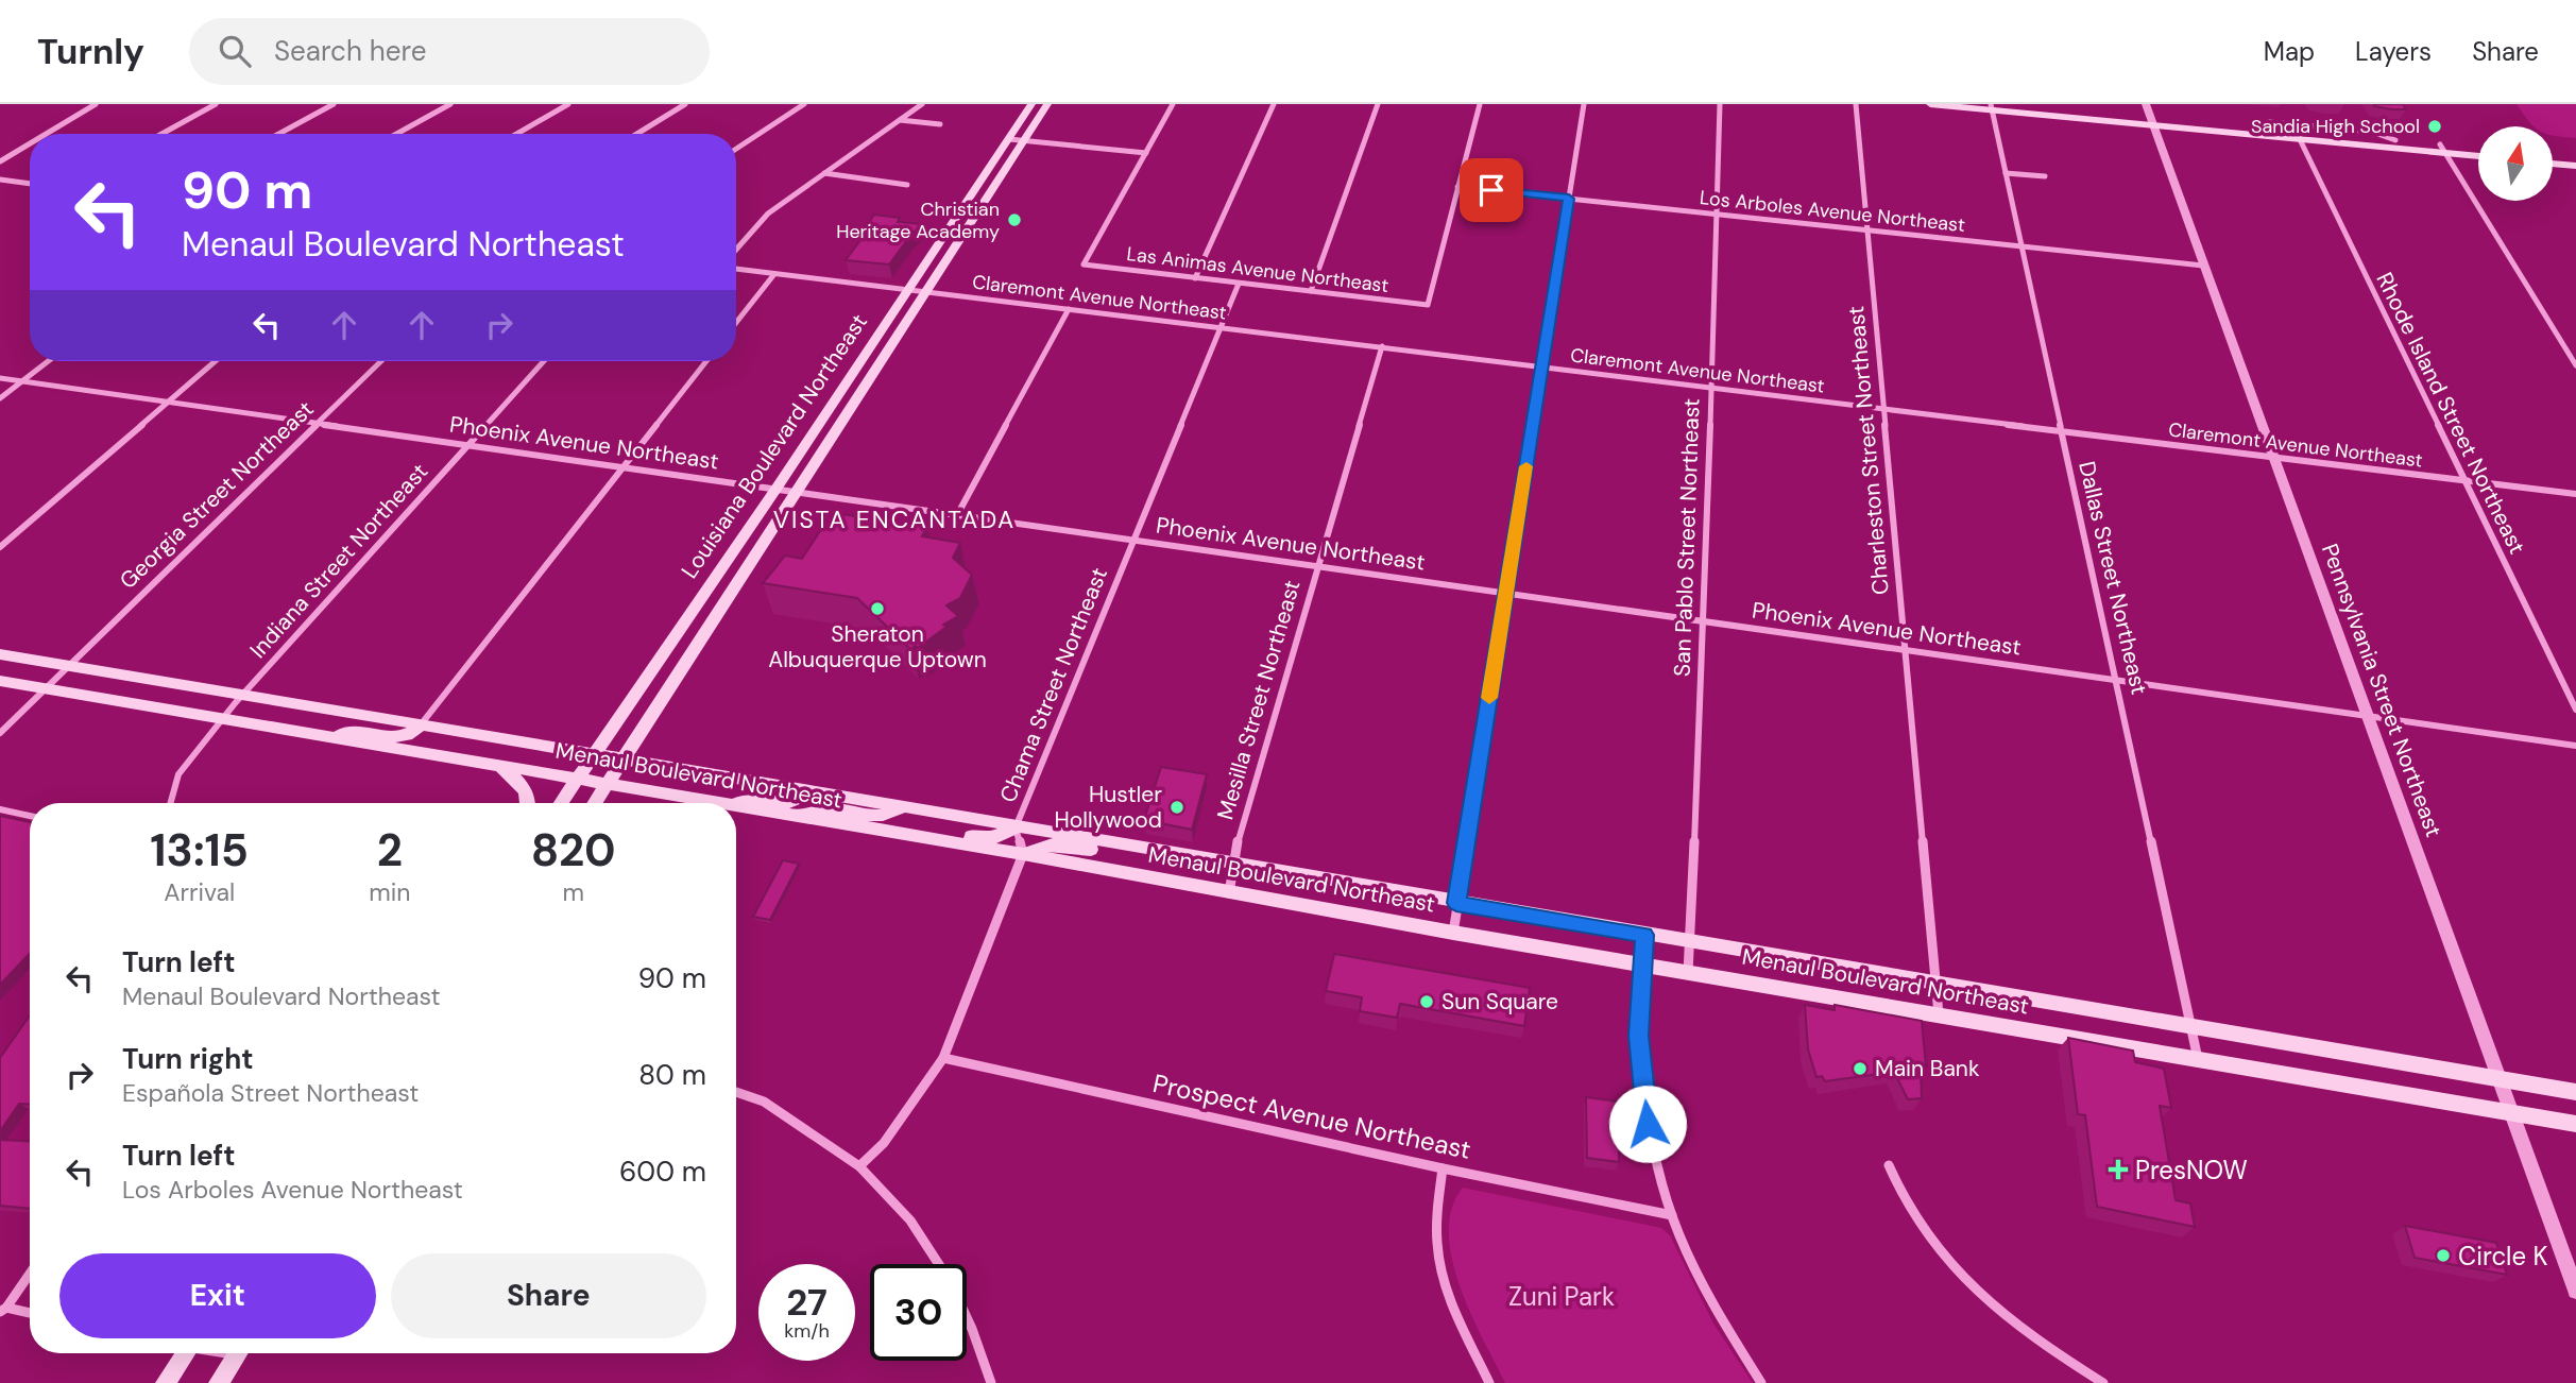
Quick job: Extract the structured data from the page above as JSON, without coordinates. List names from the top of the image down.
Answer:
{
  "streets": {
    "main road": ["Louisiana Boulevard Northeast", "Menaul Boulevard Northeast"],
    "street": [
      "Los Arboles Avenue Northeast",
      "Las Animas Avenue Northeast",
      "Claremont Avenue Northeast",
      "Rhode Island Street Northeast",
      "Phoenix Avenue Northeast",
      "Charleston Street Northeast",
      "Georgia Street Northeast",
      "San Pablo Street Northeast",
      "Indiana Street Northeast",
      "Dallas Street Northeast",
      "Chama Street Northeast",
      "Pennsylvania Street Northeast",
      "Mesilla Street Northeast",
      "Prospect Avenue Northeast"
    ]
  },
  "crossings": [
    ["Los Arboles Avenue Northeast", "Las Animas Avenue Northeast"],
    ["Los Arboles Avenue Northeast", "Charleston Street Northeast"],
    ["Los Arboles Avenue Northeast", "San Pablo Street Northeast"],
    ["Los Arboles Avenue Northeast", "Dallas Street Northeast"],
    ["Los Arboles Avenue Northeast", "Pennsylvania Street Northeast"],
    ["Las Animas Avenue Northeast", "Chama Street Northeast"],
    ["Claremont Avenue Northeast", "Rhode Island Street Northeast"],
    ["Claremont Avenue Northeast", "Louisiana Boulevard Northeast"],
    ["Claremont Avenue Northeast", "Charleston Street Northeast"],
    ["Claremont Avenue Northeast", "San Pablo Street Northeast"],
    ["Claremont Avenue Northeast", "Dallas Street Northeast"],
    ["Claremont Avenue Northeast", "Chama Street Northeast"],
    ["Claremont Avenue Northeast", "Pennsylvania Street Northeast"],
    ["Claremont Avenue Northeast", "Mesilla Street Northeast"],
    ["Phoenix Avenue Northeast", "Louisiana Boulevard Northeast"],
    ["Phoenix Avenue Northeast", "Charleston Street Northeast"],
    ["Phoenix Avenue Northeast", "Georgia Street Northeast"],
    ["Phoenix Avenue Northeast", "San Pablo Street Northeast"],
    ["Phoenix Avenue Northeast", "Indiana Street Northeast"],
    ["Phoenix Avenue Northeast", "Dallas Street Northeast"],
    ["Phoenix Avenue Northeast", "Chama Street Northeast"],
    ["Phoenix Avenue Northeast", "Pennsylvania Street Northeast"],
    ["Phoenix Avenue Northeast", "Mesilla Street Northeast"],
    ["Louisiana Boulevard Northeast", "Menaul Boulevard Northeast"],
    ["Charleston Street Northeast", "Menaul Boulevard Northeast"],
    ["Georgia Street Northeast", "Menaul Boulevard Northeast"],
    ["San Pablo Street Northeast", "Menaul Boulevard Northeast"],
    ["Indiana Street Northeast", "Menaul Boulevard Northeast"],
    ["Dallas Street Northeast", "Menaul Boulevard Northeast"],
    ["Chama Street Northeast", "Menaul Boulevard Northeast"],
    ["Pennsylvania Street Northeast", "Menaul Boulevard Northeast"],
    ["Mesilla Street Northeast", "Menaul Boulevard Northeast"]
  ],
  "districts": ["VISTA ENCANTADA"],
  "parks": ["Zuni Park"],
  "places": {
    "other": [
      "Sandia High School",
      "Christian Heritage Academy",
      "Sheraton Albuquerque Uptown",
      "Hustler Hollywood",
      "Sun Square",
      "Main Bank",
      "Circle K"
    ],
    "health": ["PresNOW"]
  },
  "north": "top",
  "page": {
    "header": "Turnly",
    "search": "Search here",
    "nav": ["Map", "Layers", "Share"],
    "turn": ["90 m", "Menaul Boulevard Northeast"],
    "eta": [
      "13:15",
      "Arrival",
      "2",
      "min",
      "820",
      "m"
    ],
    "list": [
      {
        "name": "Turn left",
        "note": "Menaul Boulevard Northeast",
        "value": "90 m"
      },
      {
        "name": "Turn right",
        "note": "Española Street Northeast",
        "value": "80 m"
      },
      {
        "name": "Turn left",
        "note": "Los Arboles Avenue Northeast",
        "value": "600 m"
      }
    ],
    "buttons": ["Exit", "Share"],
    "speed": "27 km/h",
    "limit": "30"
  }
}
